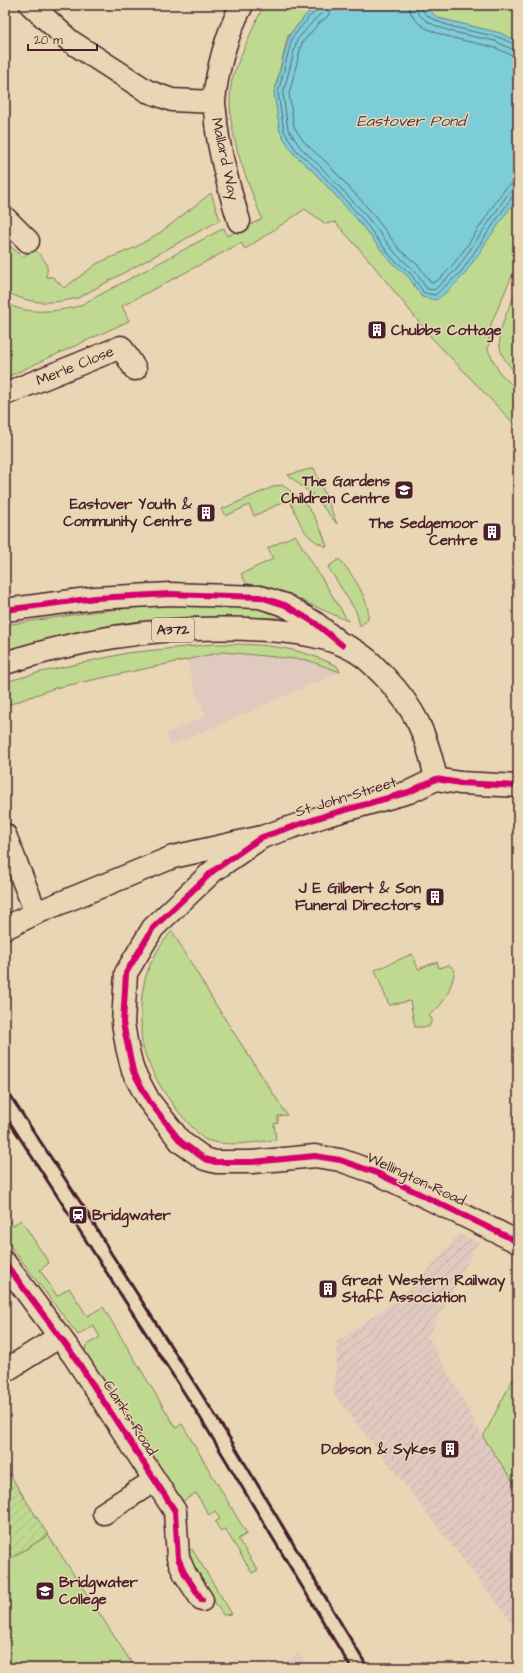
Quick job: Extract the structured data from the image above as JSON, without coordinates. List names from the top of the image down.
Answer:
{
  "streets": {
    "street": [
      "Mallard Way",
      "Merle Close",
      "A372",
      "St John Street",
      "Wellington Road",
      "Clarks Road"
    ]
  },
  "crossings": [
    ["A372", "St John Street"],
    ["St John Street", "Wellington Road"]
  ],
  "water": ["Eastover Pond"],
  "places": {
    "building": [
      "Chubbs Cottage",
      "Eastover Youth & Community Centre",
      "The Sedgemoor Centre",
      "J E Gilbert & Son Funeral Directors",
      "Great Western Railway Staff Association",
      "Dobson & Sykes"
    ],
    "school or university": ["The Gardens Children Centre", "Bridgwater College"],
    "station": ["Bridgwater"]
  },
  "scale_bar": "20 m"
}
